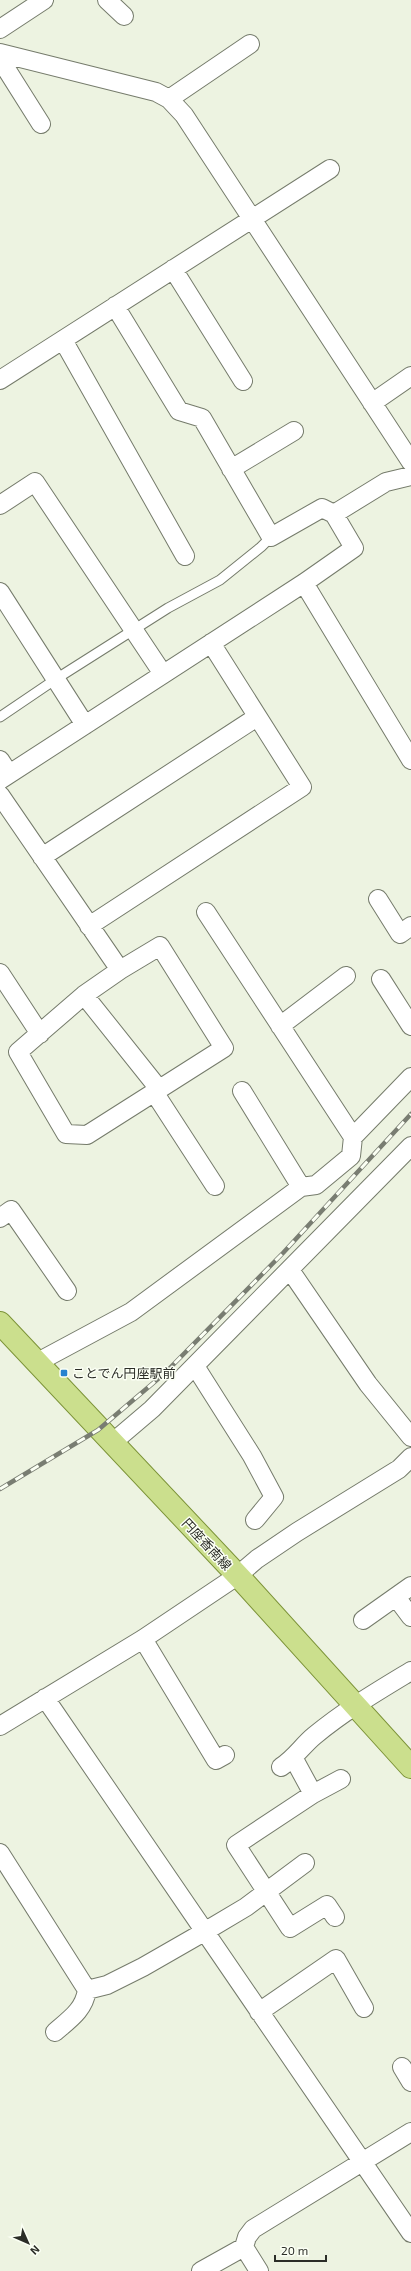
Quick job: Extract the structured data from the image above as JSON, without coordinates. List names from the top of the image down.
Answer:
{
  "streets": {
    "main road": ["円座香南線"]
  },
  "places": {
    "transit": ["ことでん円座駅前"]
  },
  "scale_bar": "20 m",
  "north": "bottom right"
}
